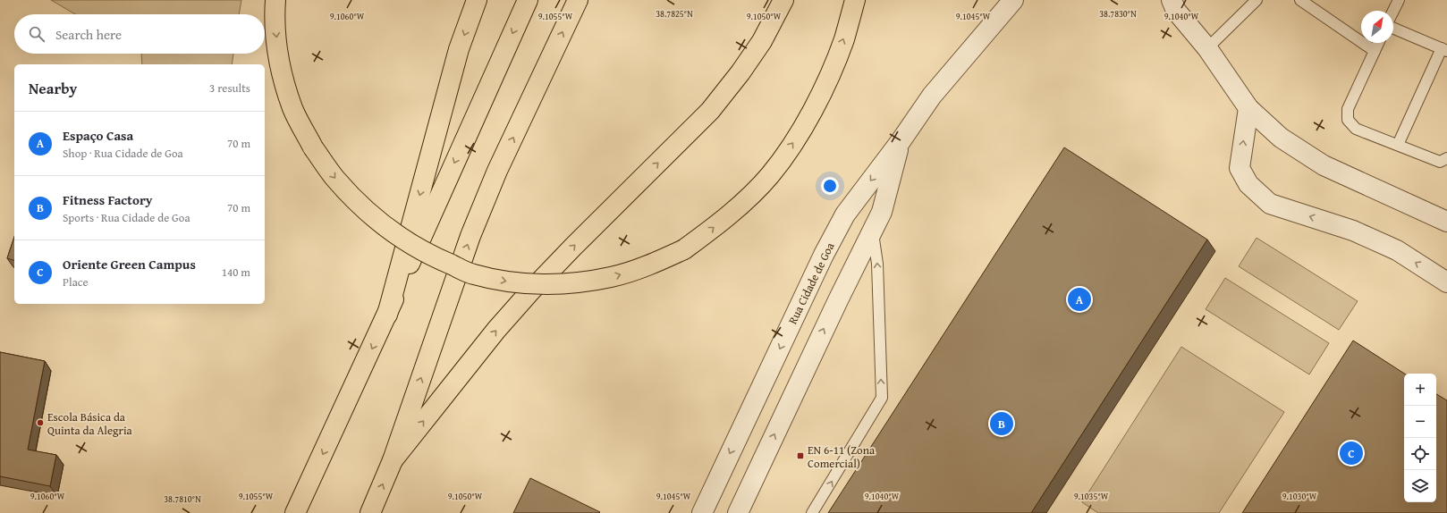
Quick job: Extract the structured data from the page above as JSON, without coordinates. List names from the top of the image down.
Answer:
{
  "streets": {
    "street": ["Rua Cidade de Goa"]
  },
  "places": {
    "other": ["Escola Básica da Quinta da Alegria"],
    "transit": ["EN 6-11 (Zona Comercial)"]
  },
  "north": "top right",
  "page": {
    "search": "Search here",
    "heading": ["Nearby", "3 results"],
    "list": [
      {
        "mark": "A",
        "name": "Espaço Casa",
        "note": "Shop · Rua Cidade de Goa",
        "value": "70 m"
      },
      {
        "mark": "B",
        "name": "Fitness Factory",
        "note": "Sports · Rua Cidade de Goa",
        "value": "70 m"
      },
      {
        "mark": "C",
        "name": "Oriente Green Campus",
        "note": "Place",
        "value": "140 m"
      }
    ],
    "pins": ["A", "B", "C"],
    "map_buttons": ["+", "−"]
  },
  "coordinates": [
    "38.7825°N",
    "38.7830°N",
    "9.1060°W",
    "9.1055°W",
    "9.1050°W",
    "9.1045°W",
    "9.1040°W",
    "9.1035°W",
    "9.1030°W",
    "38.7810°N"
  ]
}
